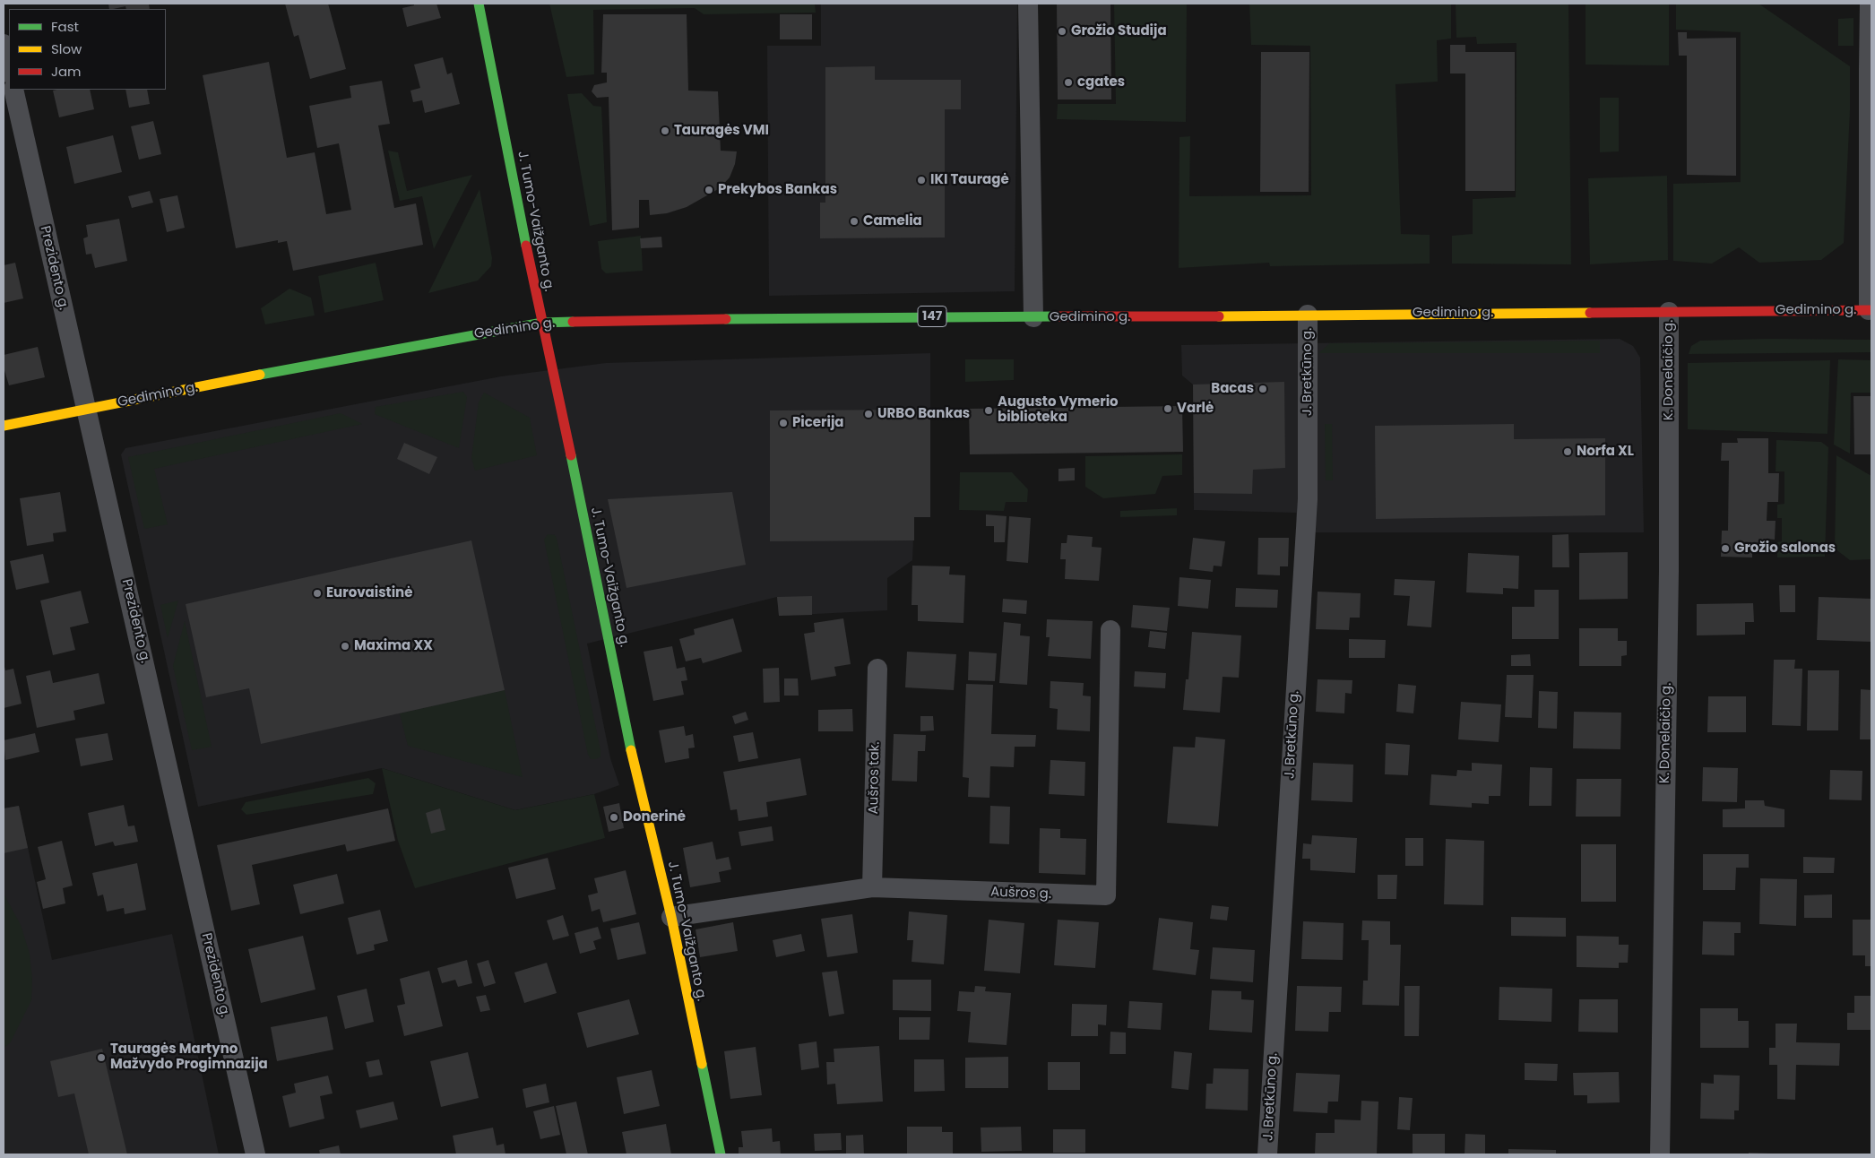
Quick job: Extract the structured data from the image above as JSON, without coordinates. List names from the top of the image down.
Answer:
{
  "streets": {
    "main road": ["J. Tumo-Vaižganto g.", "Gedimino g.", "147"],
    "street": [
      "Prezidento g.",
      "K. Donelaičio g.",
      "J. Bretkūno g.",
      "Aušros tak.",
      "Aušros g."
    ]
  },
  "crossings": [
    ["J. Tumo-Vaižganto g.", "Gedimino g."],
    ["J. Tumo-Vaižganto g.", "Aušros g."],
    ["Prezidento g.", "Gedimino g."],
    ["Gedimino g.", "K. Donelaičio g."],
    ["Gedimino g.", "J. Bretkūno g."],
    ["Aušros tak.", "Aušros g."]
  ],
  "places": [
    "Grožio Studija",
    "cgates",
    "Tauragės VMI",
    "IKI Tauragė",
    "Prekybos Bankas",
    "Camelia",
    "Bacas",
    "Varlė",
    "Augusto Vymerio biblioteka",
    "URBO Bankas",
    "Picerija",
    "Norfa XL",
    "Grožio salonas",
    "Eurovaistinė",
    "Maxima XX",
    "Donerinė",
    "Tauragės Martyno Mažvydo Progimnazija"
  ],
  "legend": ["Fast", "Slow", "Jam"]
}
